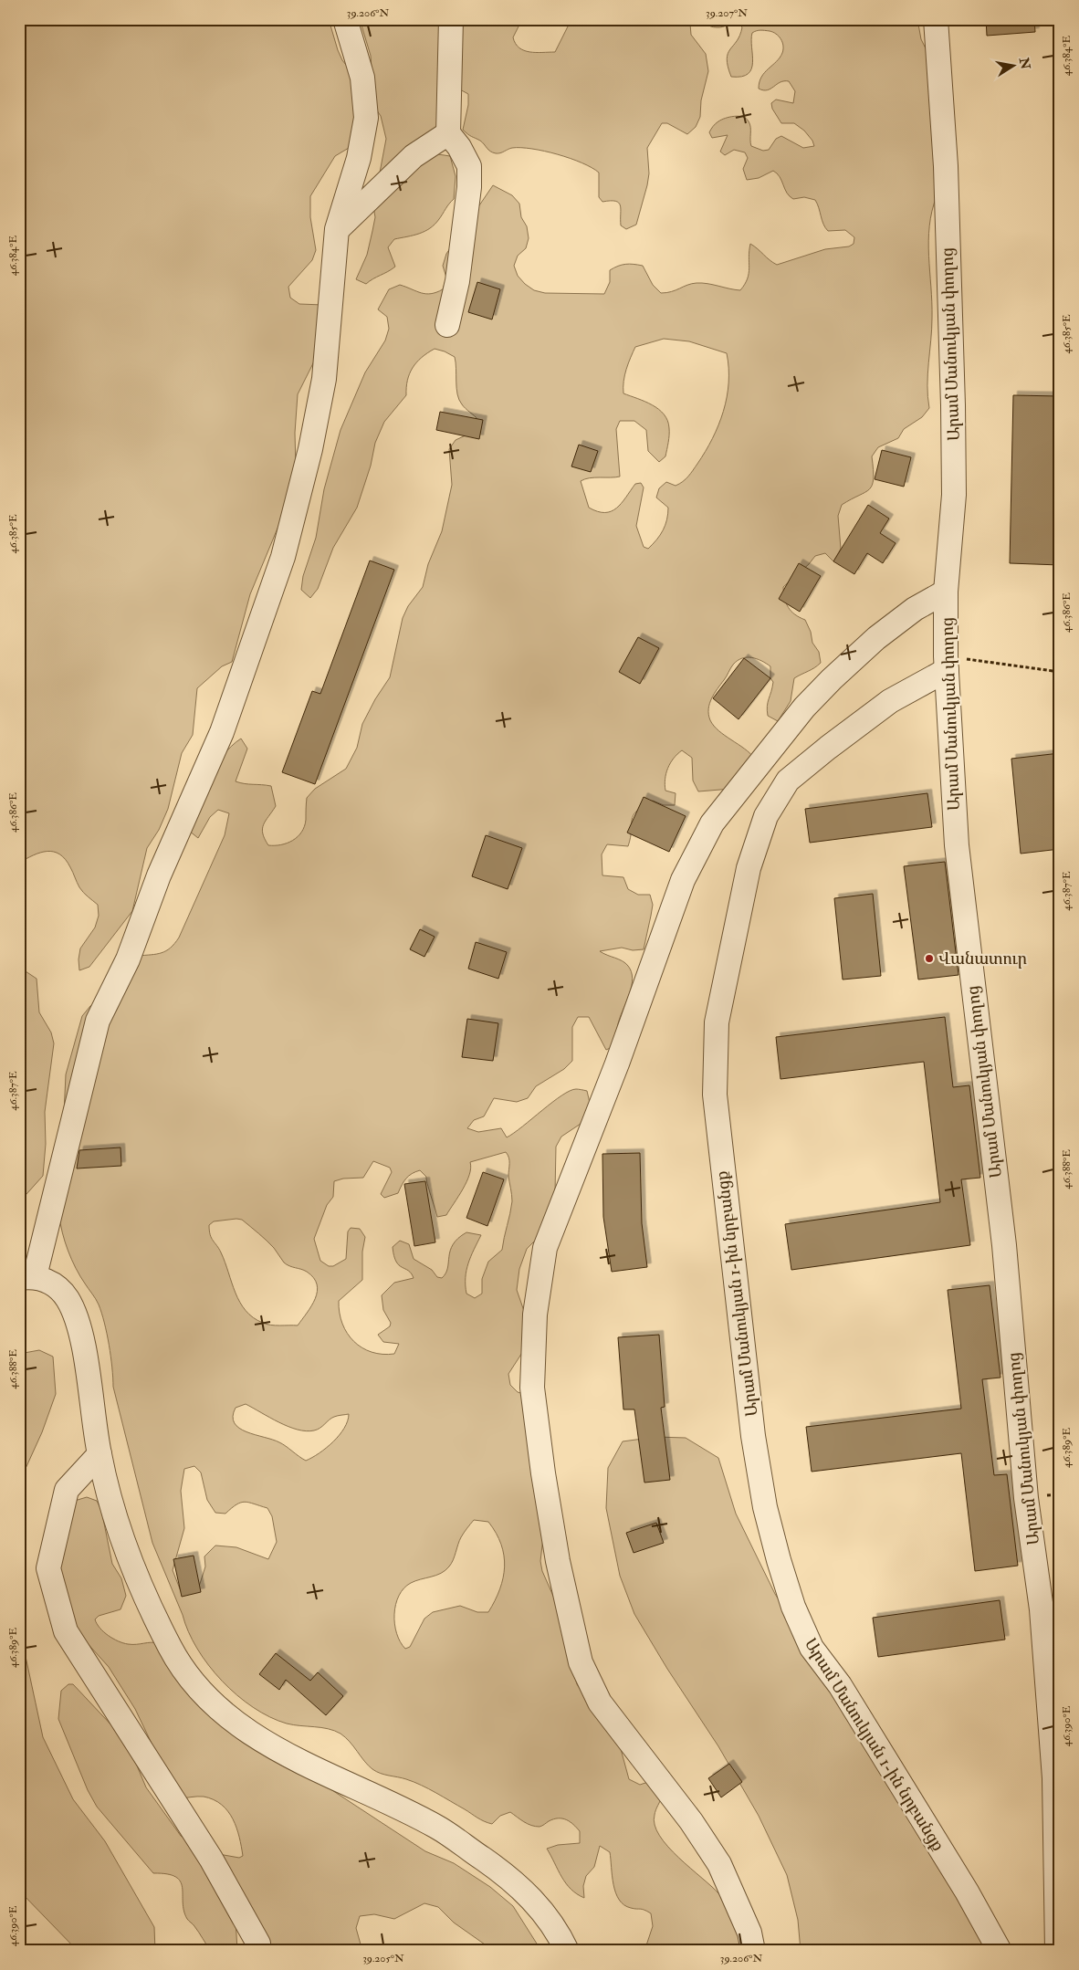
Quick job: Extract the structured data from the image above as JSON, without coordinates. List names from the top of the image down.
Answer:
{
  "streets": {
    "street": ["Արամ Մանուկյան փողոց", "Արամ Մանուկյան 1-ին նրբանցք"]
  },
  "crossings": [
    ["Արամ Մանուկյան փողոց", "Արամ Մանուկյան 1-ին նրբանցք"]
  ],
  "places": ["Վանատուր"],
  "north": "right",
  "coordinates": [
    "39.206°N",
    "39.207°N",
    "46.384°E",
    "46.385°E",
    "46.386°E",
    "46.387°E",
    "46.388°E",
    "46.389°E",
    "46.390°E",
    "39.205°N"
  ]
}
